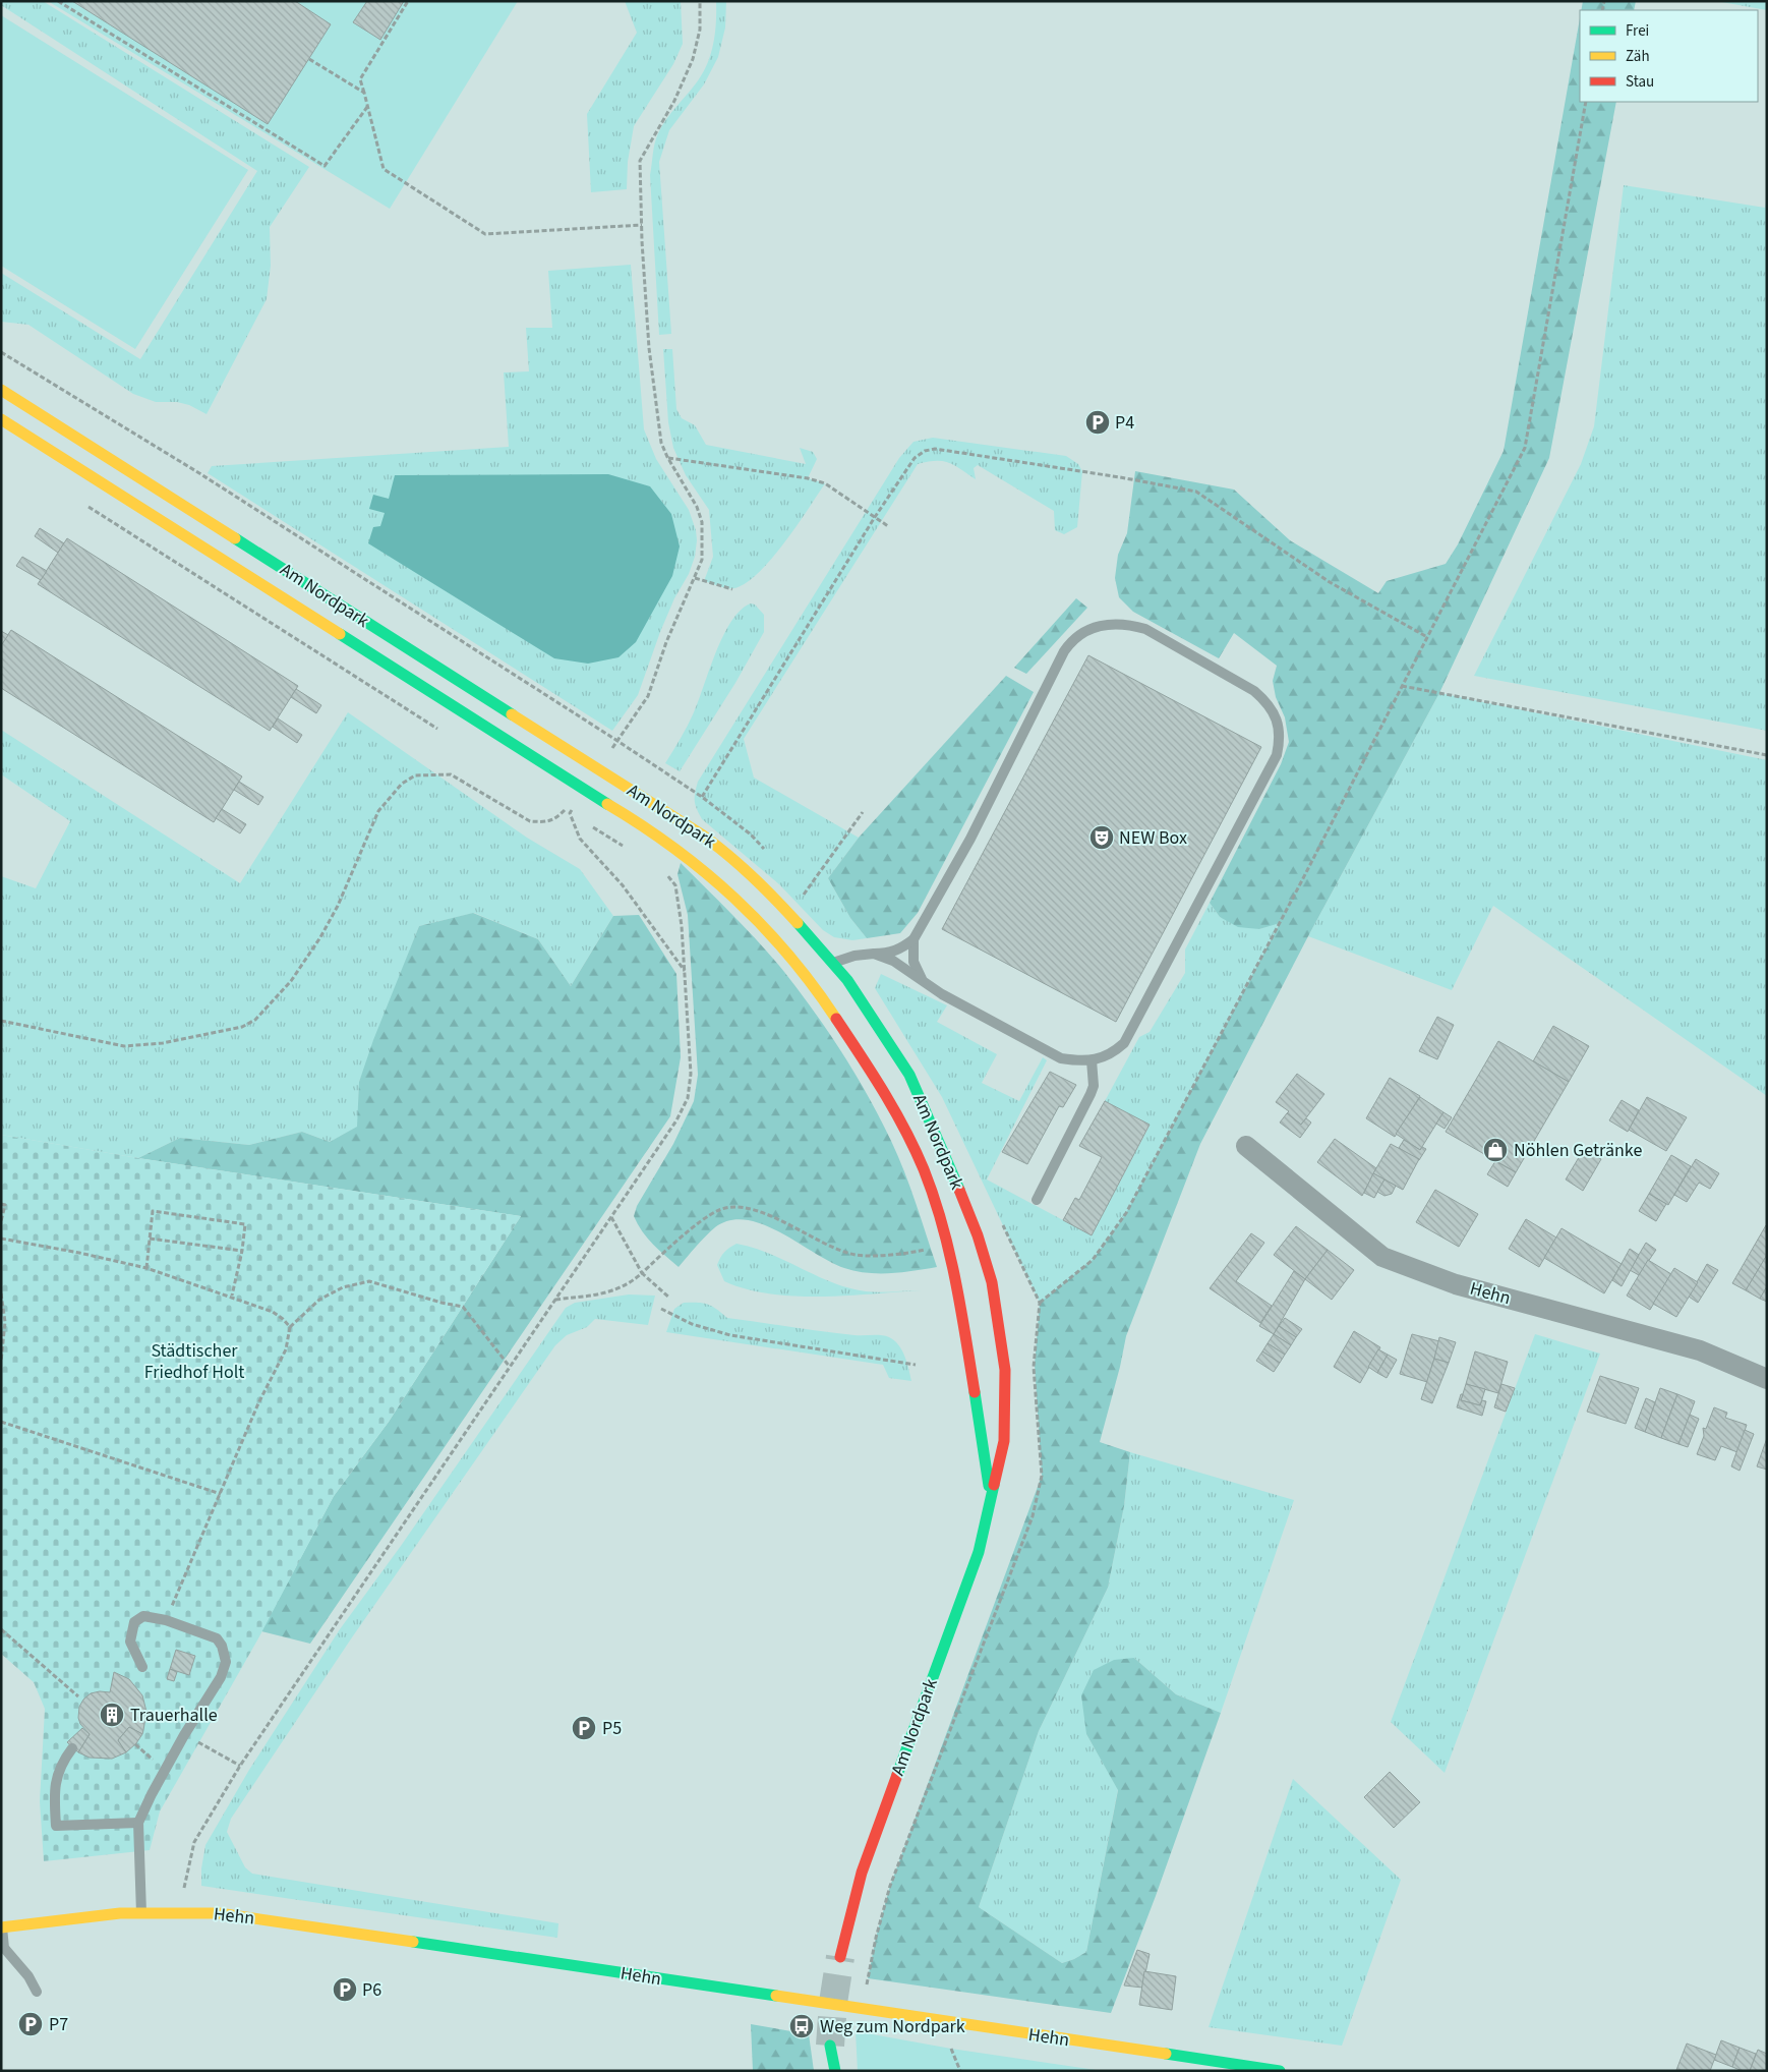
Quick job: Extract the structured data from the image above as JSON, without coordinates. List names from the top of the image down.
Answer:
{
  "streets": {
    "street": ["Am Nordpark", "Hehn"]
  },
  "parks": ["Städtischer Friedhof Holt"],
  "places": {
    "parking": [
      "P4",
      "P5",
      "P6",
      "P7"
    ],
    "theatre": ["NEW Box"],
    "shop": ["Nöhlen Getränke"],
    "building": ["Trauerhalle"],
    "bus stop": ["Weg zum Nordpark"]
  },
  "legend": ["Frei", "Zäh", "Stau"]
}
